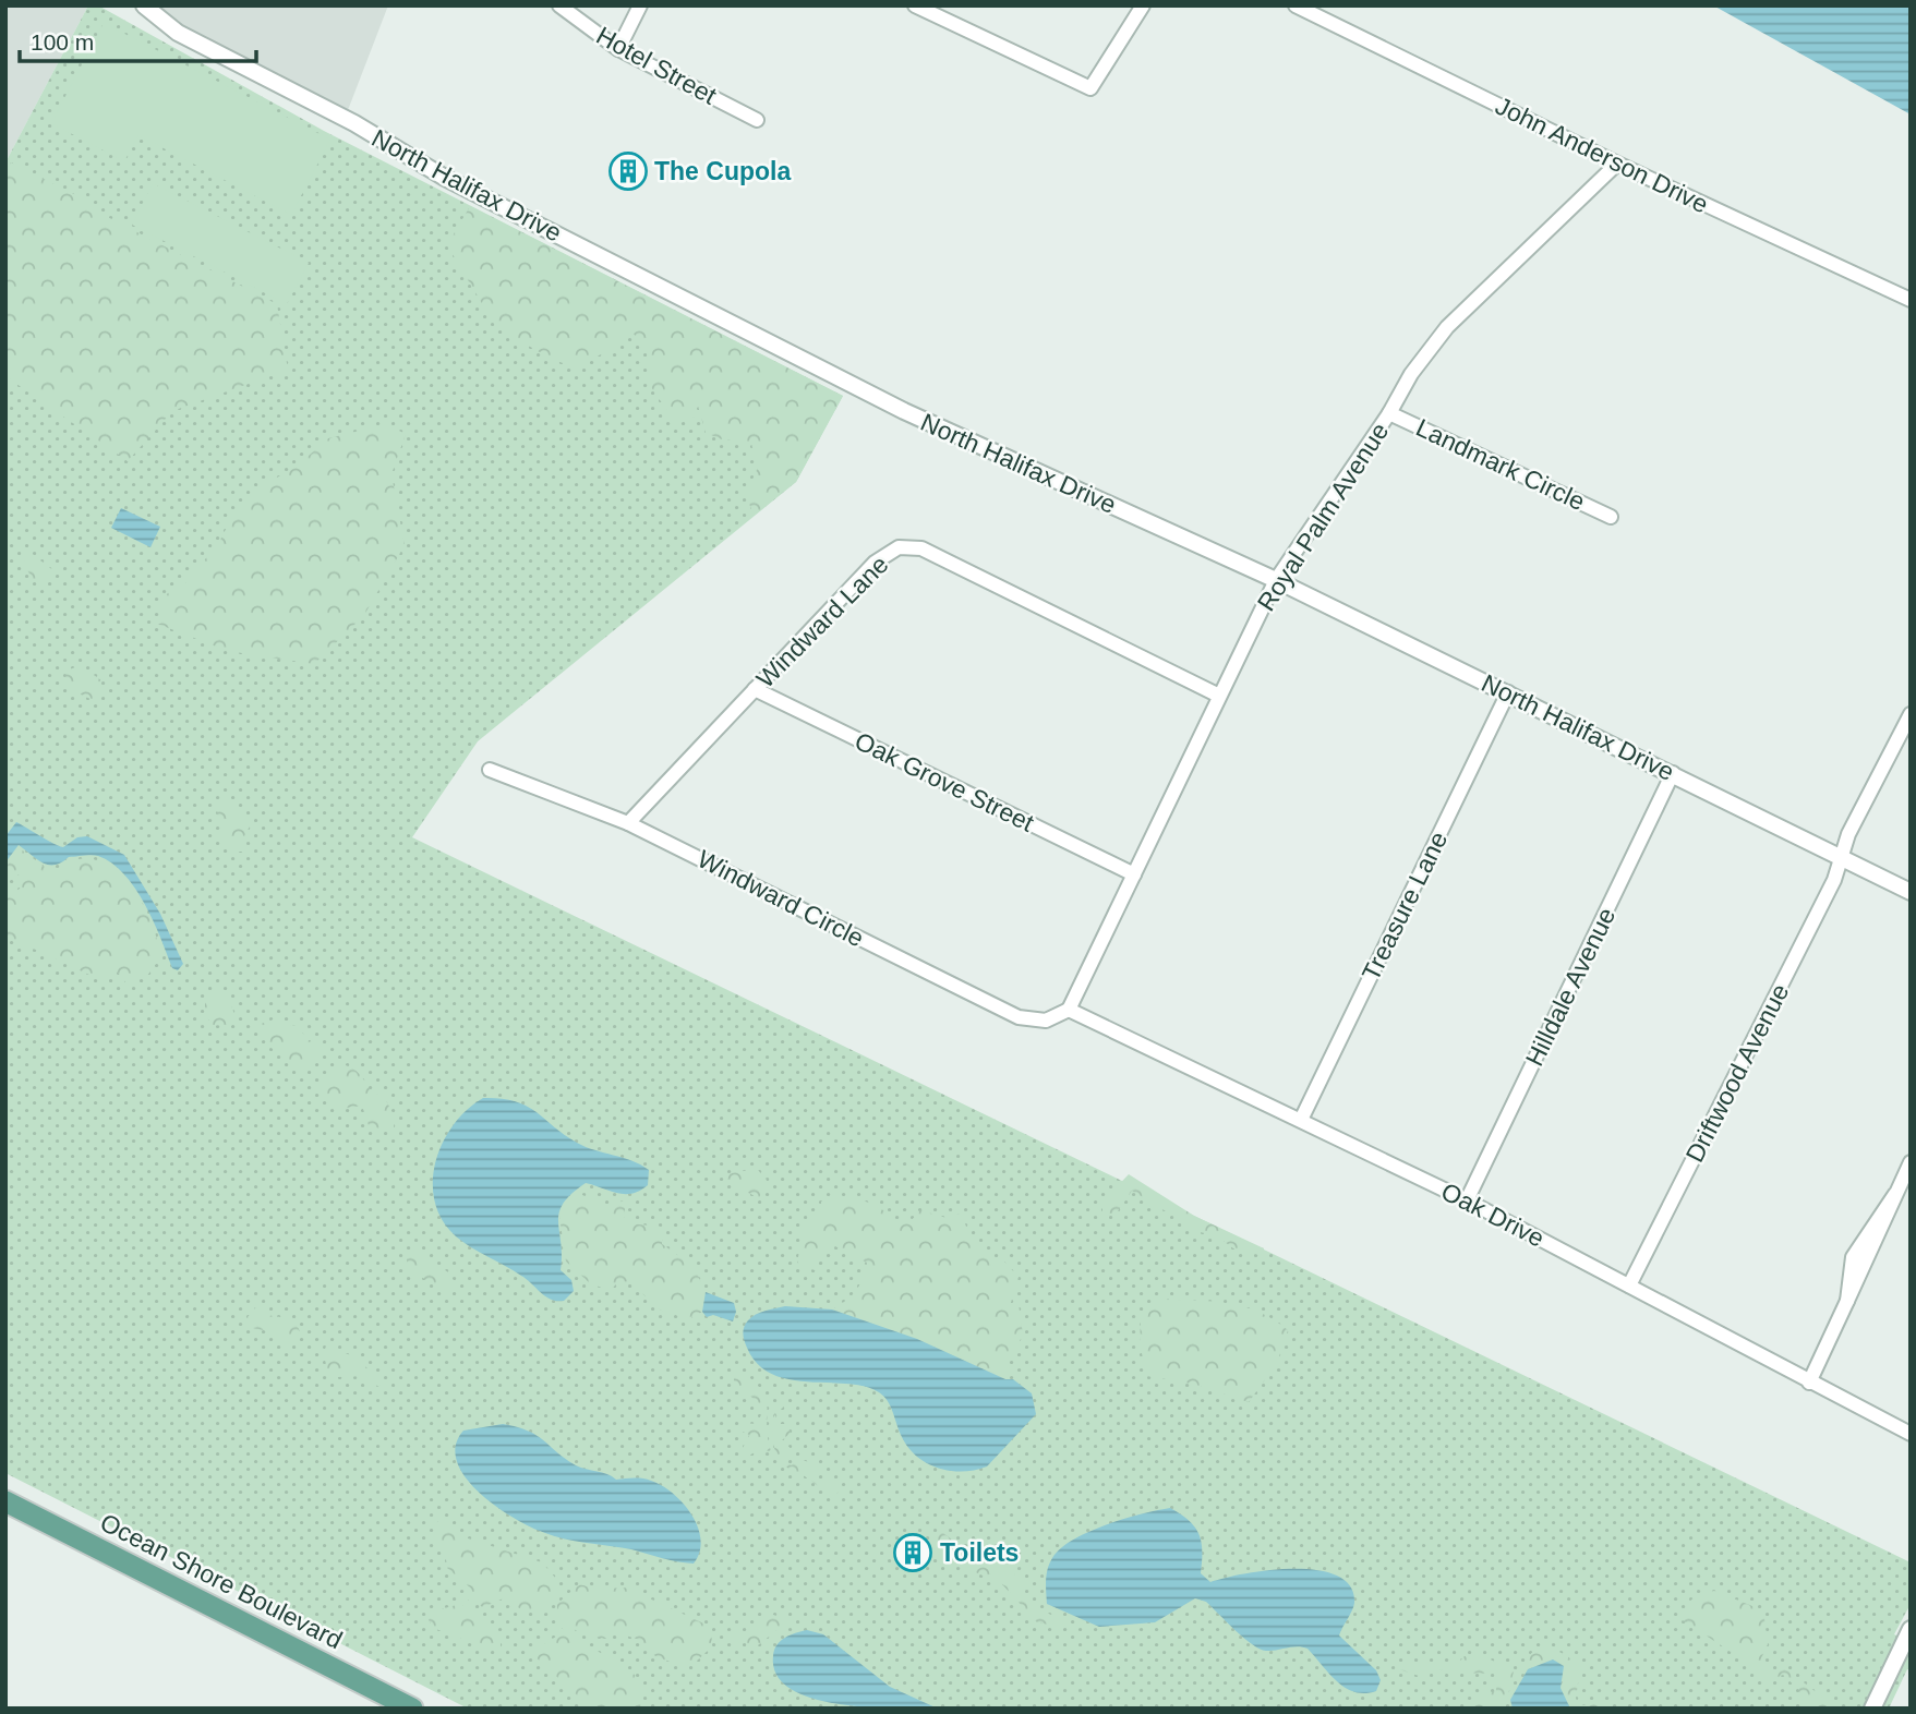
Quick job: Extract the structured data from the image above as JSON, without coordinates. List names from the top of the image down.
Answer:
{
  "streets": {
    "main road": ["Ocean Shore Boulevard"],
    "street": [
      "Hotel Street",
      "John Anderson Drive",
      "North Halifax Drive",
      "Landmark Circle",
      "Royal Palm Avenue",
      "Windward Lane",
      "Oak Grove Street",
      "Windward Circle",
      "Treasure Lane",
      "Hilldale Avenue",
      "Driftwood Avenue",
      "Oak Drive"
    ]
  },
  "crossings": [
    ["John Anderson Drive", "Royal Palm Avenue"],
    ["North Halifax Drive", "Royal Palm Avenue"],
    ["North Halifax Drive", "Treasure Lane"],
    ["North Halifax Drive", "Hilldale Avenue"],
    ["North Halifax Drive", "Driftwood Avenue"],
    ["Landmark Circle", "Royal Palm Avenue"],
    ["Royal Palm Avenue", "Windward Lane"],
    ["Royal Palm Avenue", "Oak Grove Street"],
    ["Royal Palm Avenue", "Windward Circle"],
    ["Royal Palm Avenue", "Oak Drive"],
    ["Windward Lane", "Oak Grove Street"],
    ["Windward Lane", "Windward Circle"],
    ["Windward Circle", "Oak Drive"],
    ["Treasure Lane", "Oak Drive"],
    ["Hilldale Avenue", "Oak Drive"],
    ["Driftwood Avenue", "Oak Drive"]
  ],
  "places": {
    "building": ["The Cupola", "Toilets"]
  },
  "scale_bar": "100 m"
}
